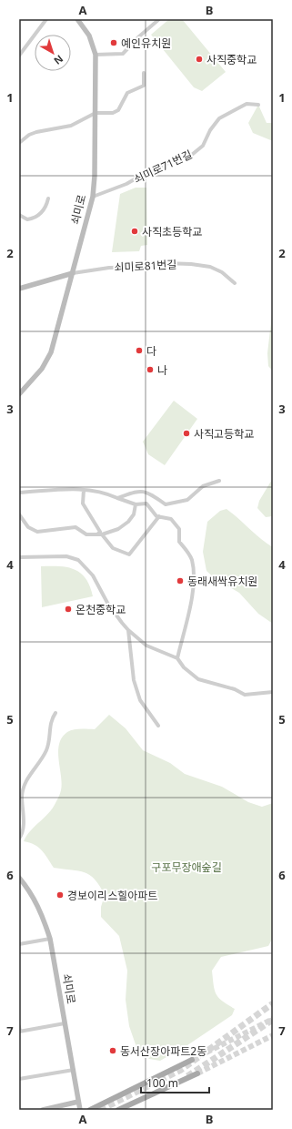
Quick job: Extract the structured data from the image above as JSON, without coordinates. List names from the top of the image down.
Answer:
{
  "streets": {
    "main road": ["쇠미로"],
    "street": ["쇠미로71번길", "쇠미로81번길"]
  },
  "crossings": [
    ["쇠미로71번길", "쇠미로"],
    ["쇠미로", "쇠미로81번길"]
  ],
  "parks": ["구포무장애숲길"],
  "places": [
    "예인유치원",
    "사직중학교",
    "사직초등학교",
    "다",
    "나",
    "사직고등학교",
    "동래새싹유치원",
    "온천중학교",
    "경보이리스힐아파트",
    "동서산장아파트2동"
  ],
  "scale_bar": "100 m",
  "north": "bottom right",
  "grid": {
    "columns": ["A", "B"],
    "rows": [
      "1",
      "2",
      "3",
      "4",
      "5",
      "6",
      "7"
    ]
  }
}
